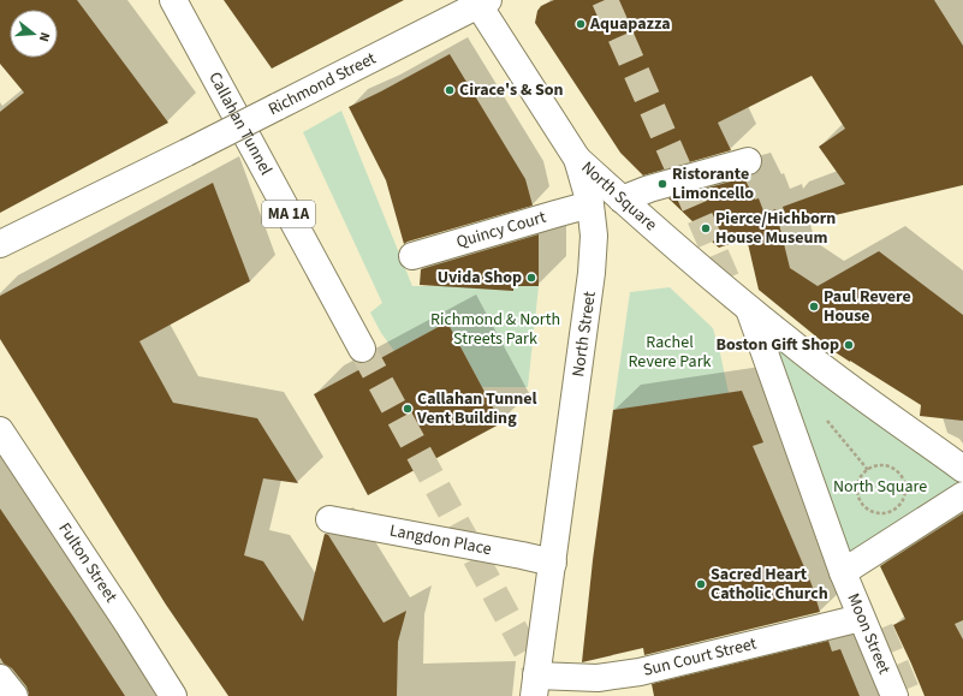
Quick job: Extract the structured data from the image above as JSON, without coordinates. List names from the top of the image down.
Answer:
{
  "streets": {
    "main road": [
      "Richmond Street",
      "Callahan Tunnel",
      "North Square",
      "MA 1A",
      "Quincy Court",
      "North Street",
      "Langdon Place",
      "Fulton Street",
      "Moon Street",
      "Sun Court Street"
    ]
  },
  "crossings": [
    ["Richmond Street", "North Street"],
    ["North Square", "North Street"],
    ["North Square", "Moon Street"],
    ["Quincy Court", "North Street"],
    ["North Street", "Langdon Place"],
    ["North Street", "Sun Court Street"],
    ["Moon Street", "Sun Court Street"]
  ],
  "parks": ["Richmond & North Streets Park", "Rachel Revere Park", "North Square"],
  "places": [
    "Aquapazza",
    "Cirace's & Son",
    "Ristorante Limoncello",
    "Pierce/Hichborn House Museum",
    "Uvida Shop",
    "Paul Revere House",
    "Boston Gift Shop",
    "Callahan Tunnel Vent Building",
    "Sacred Heart Catholic Church"
  ],
  "north": "right"
}
